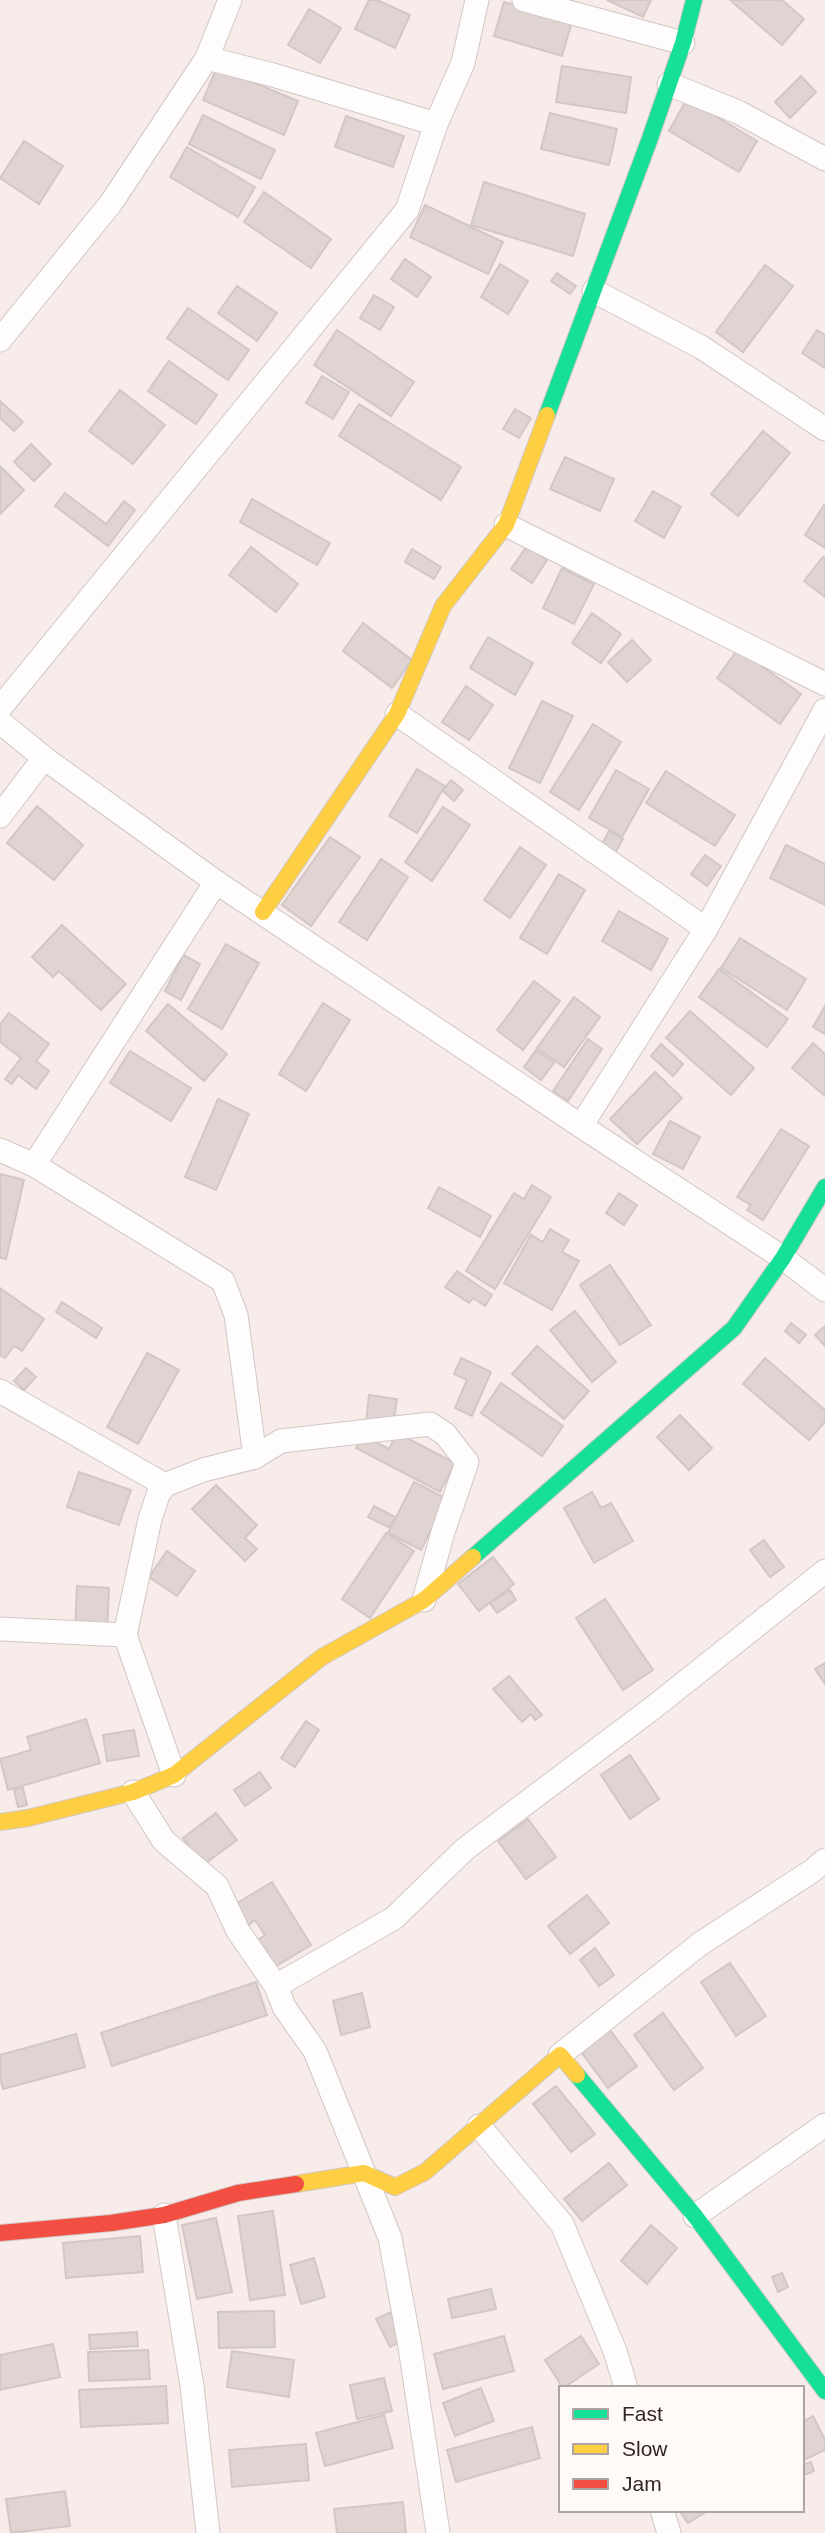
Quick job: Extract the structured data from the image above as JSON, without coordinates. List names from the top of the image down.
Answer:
{
  "legend": ["Fast", "Slow", "Jam"]
}
